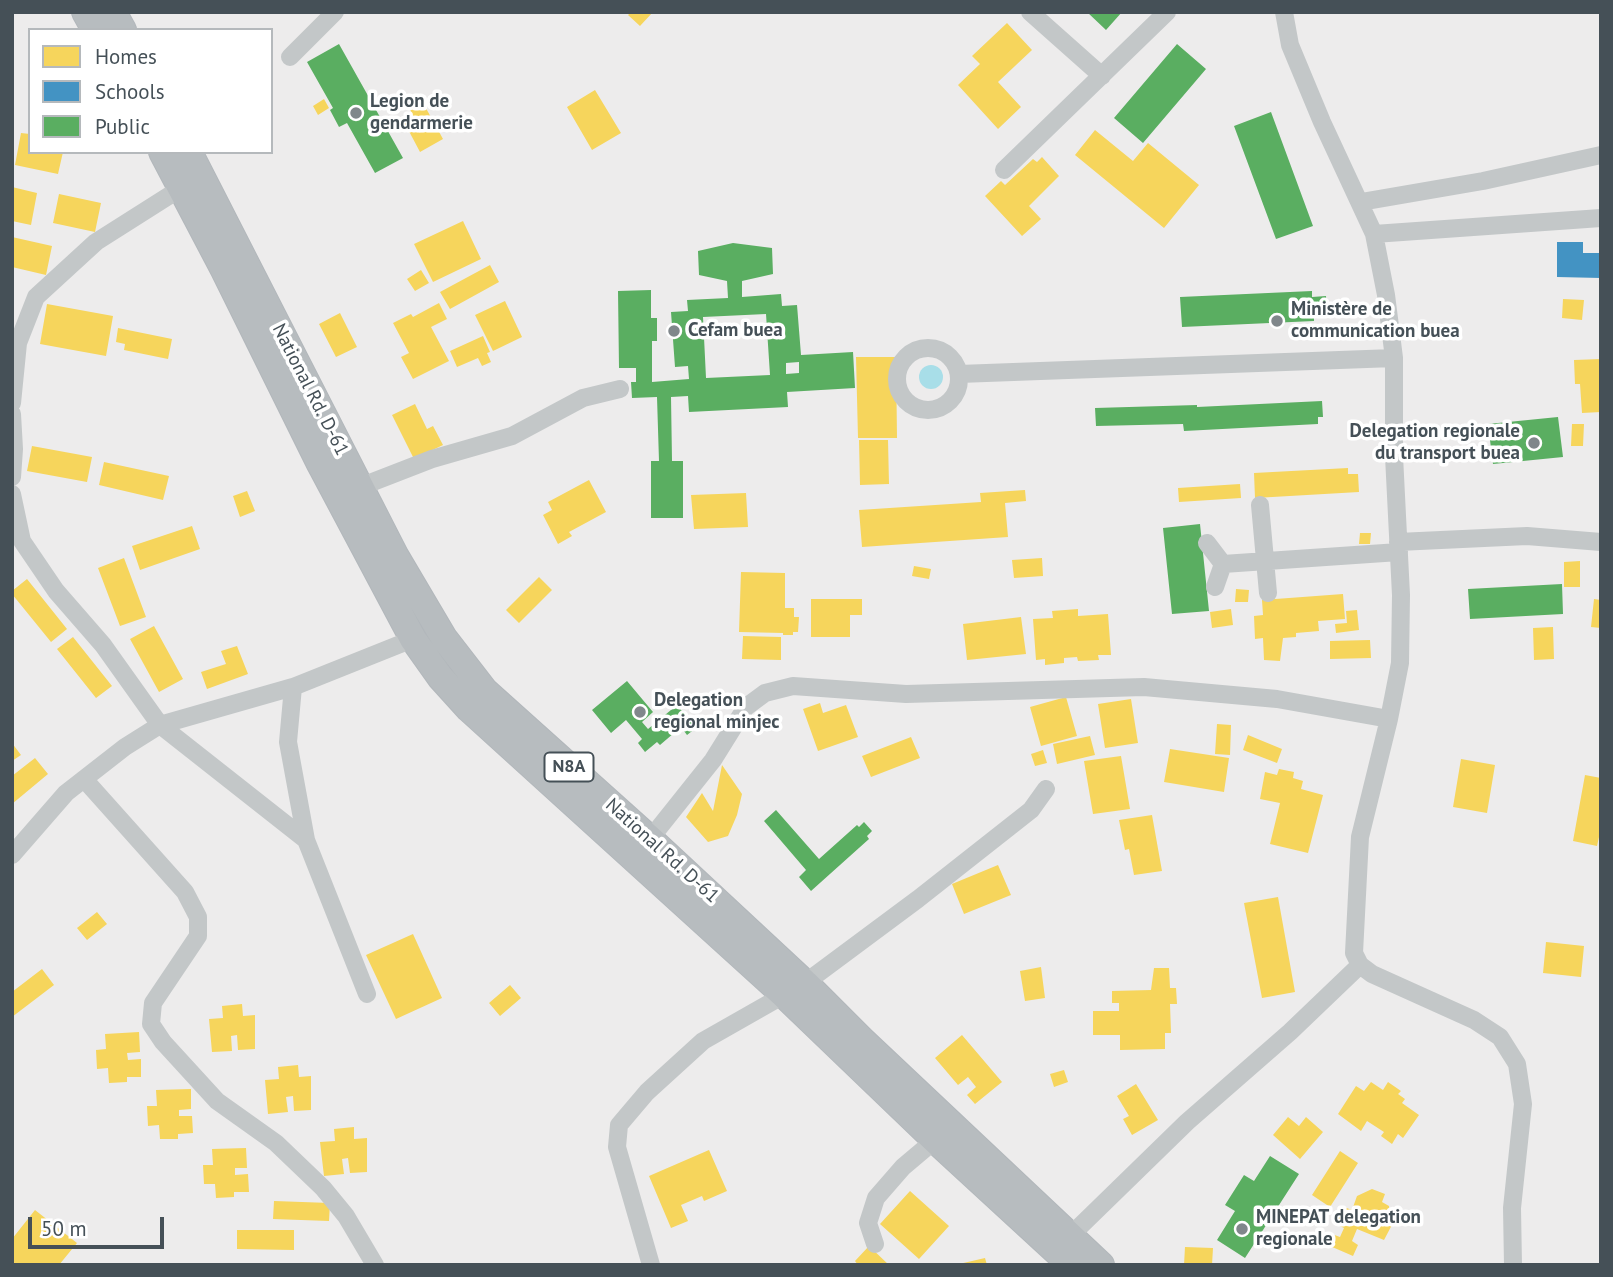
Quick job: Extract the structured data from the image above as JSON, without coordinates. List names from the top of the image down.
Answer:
{
  "streets": {
    "highway": ["National Rd. D-61", "N8A"]
  },
  "places": [
    "Legion de gendarmerie",
    "Ministère de communication buea",
    "Cefam buea",
    "Delegation regionale du transport buea",
    "Delegation regional minjec",
    "MINEPAT delegation regionale"
  ],
  "legend": ["Homes", "Schools", "Public"],
  "scale_bar": "50 m"
}
